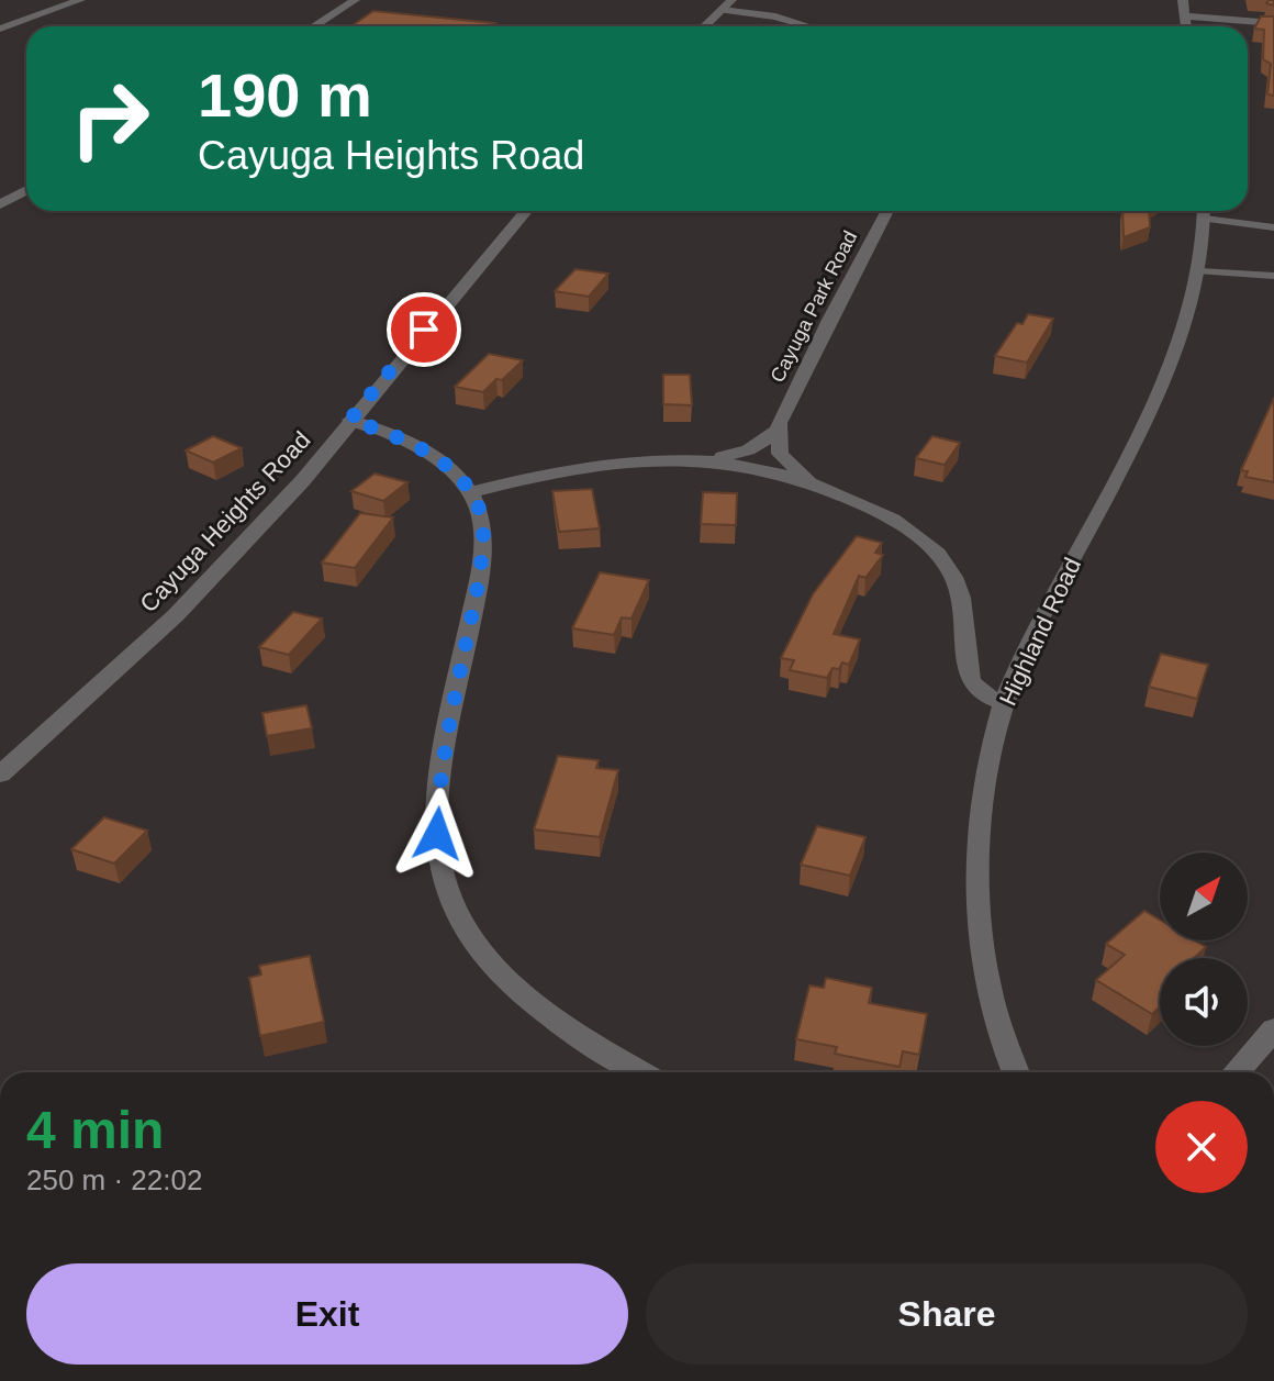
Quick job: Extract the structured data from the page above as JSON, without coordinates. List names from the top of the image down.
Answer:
{
  "streets": {
    "street": ["Cayuga Park Road", "Cayuga Heights Road", "Highland Road"]
  },
  "north": "top right",
  "page": {
    "turn": ["190 m", "Cayuga Heights Road"],
    "heading": ["4 min", "250 m · 22:02"],
    "buttons": ["Exit", "Share"]
  }
}
